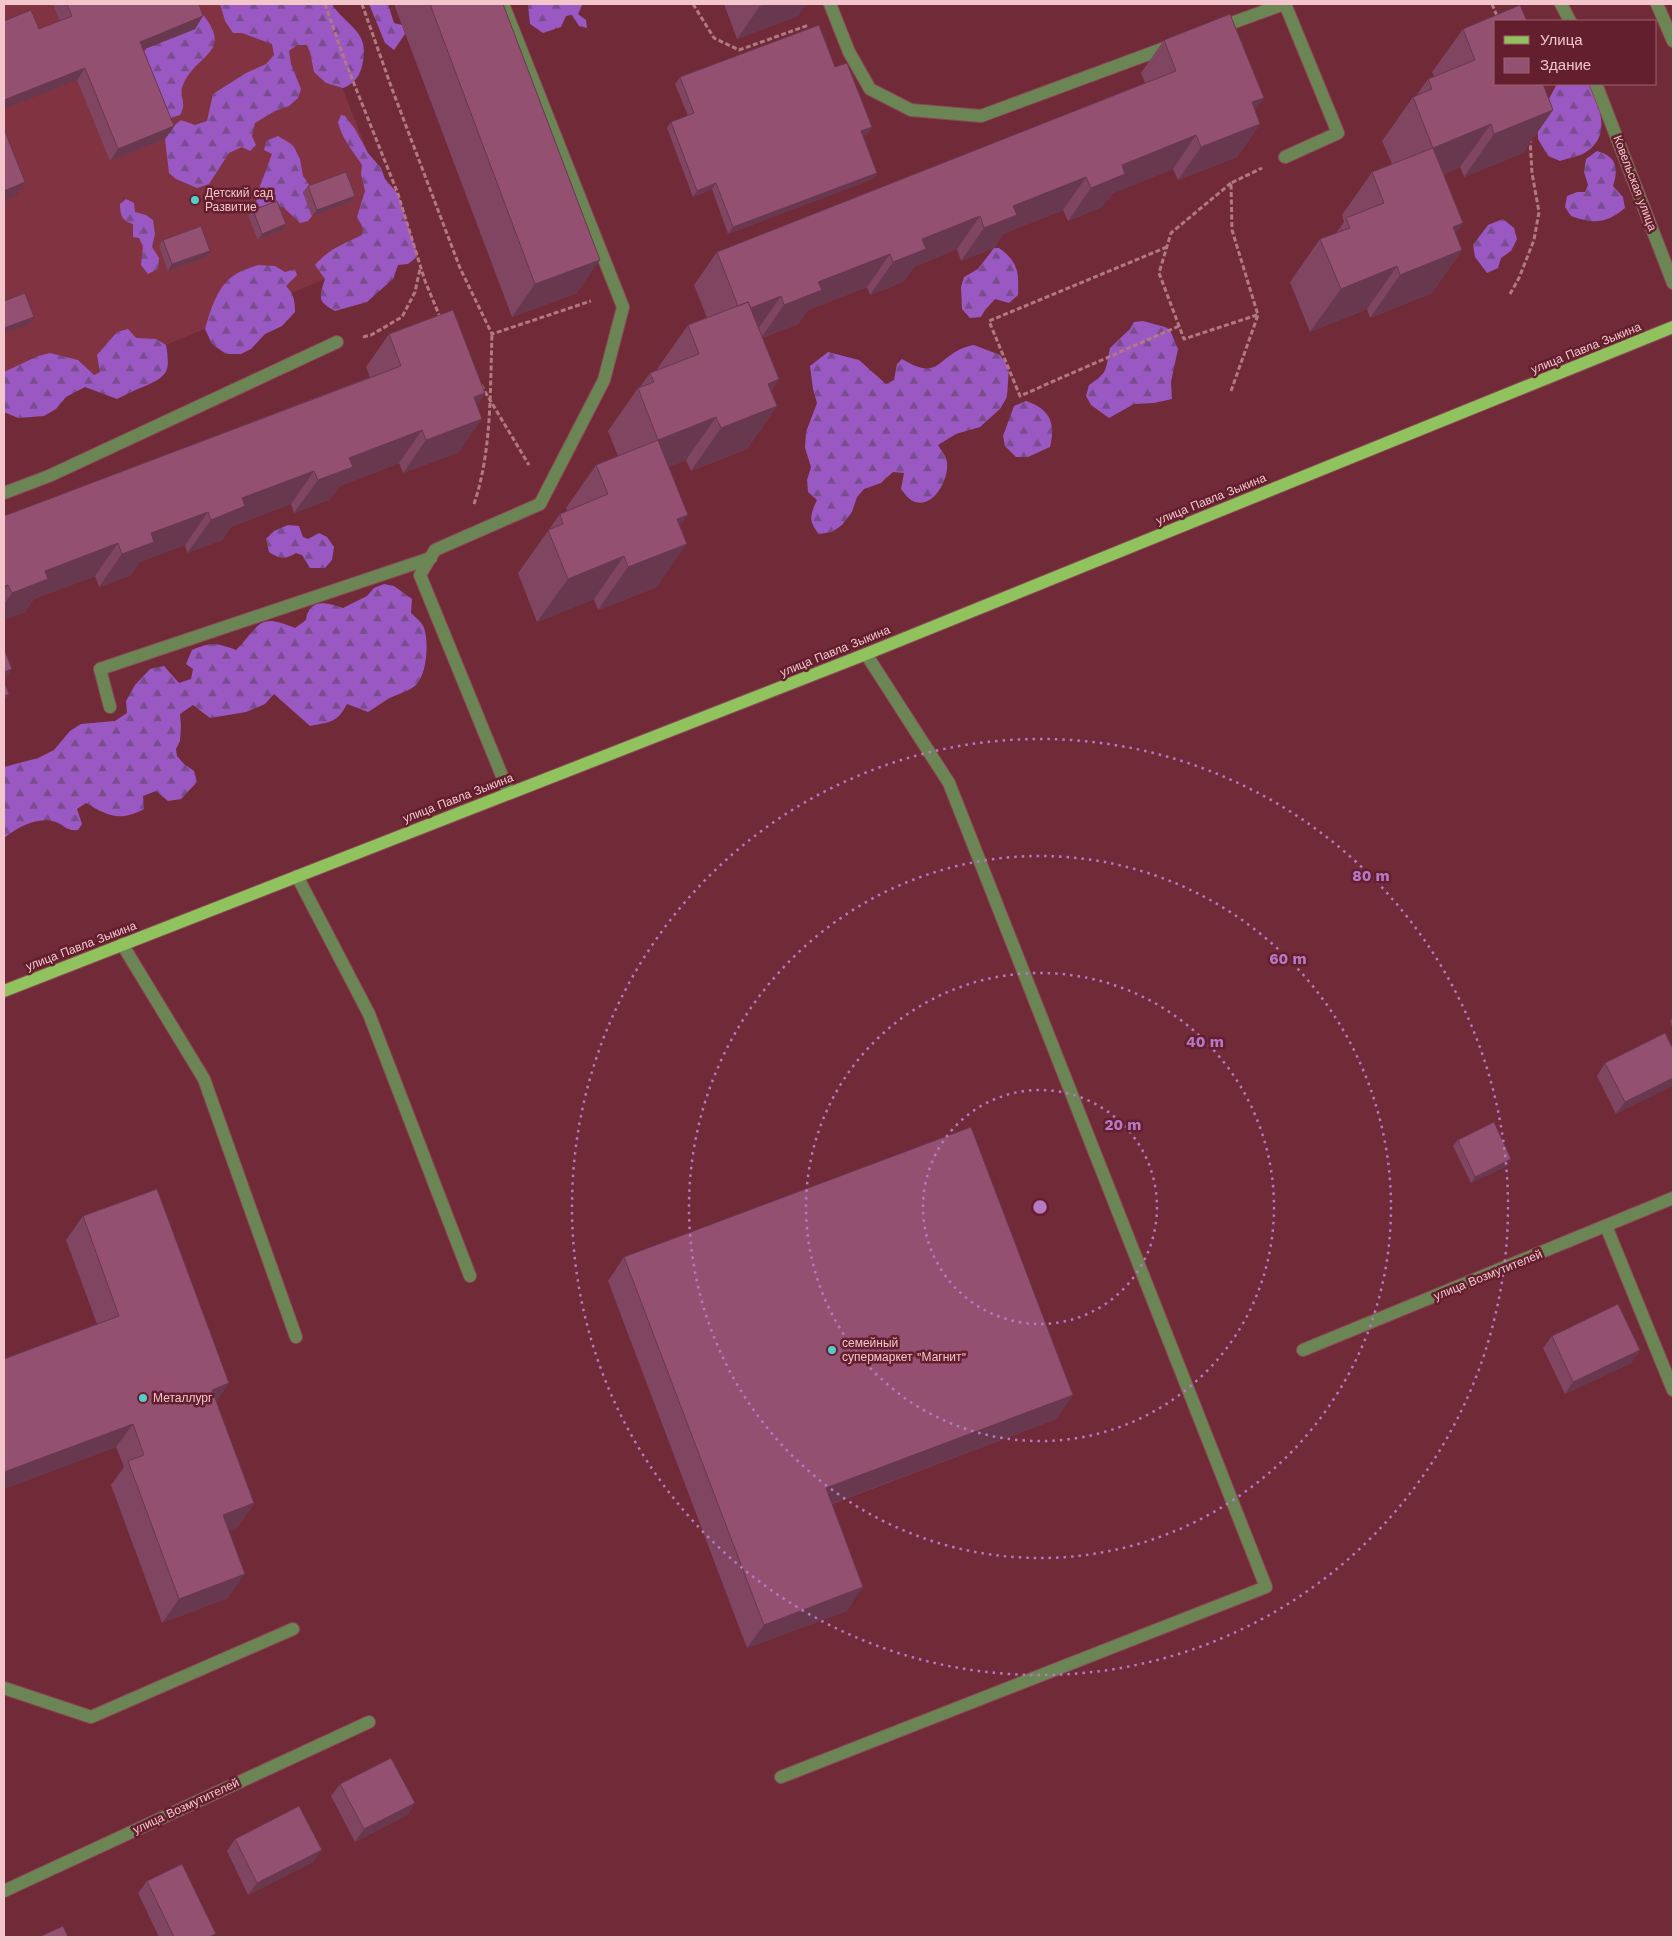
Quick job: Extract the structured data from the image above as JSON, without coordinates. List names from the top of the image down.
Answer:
{
  "streets": {
    "main road": ["улица Павла Зыкина"],
    "street": ["Ковельская улица", "улица Возмутителей"]
  },
  "places": ["Детский сад Развитие", "семейный супермаркет \"Магнит\"", "Металлург"],
  "legend": ["Улица", "Здание"],
  "rings": [
    "80 m",
    "60 m",
    "40 m",
    "20 m"
  ]
}
